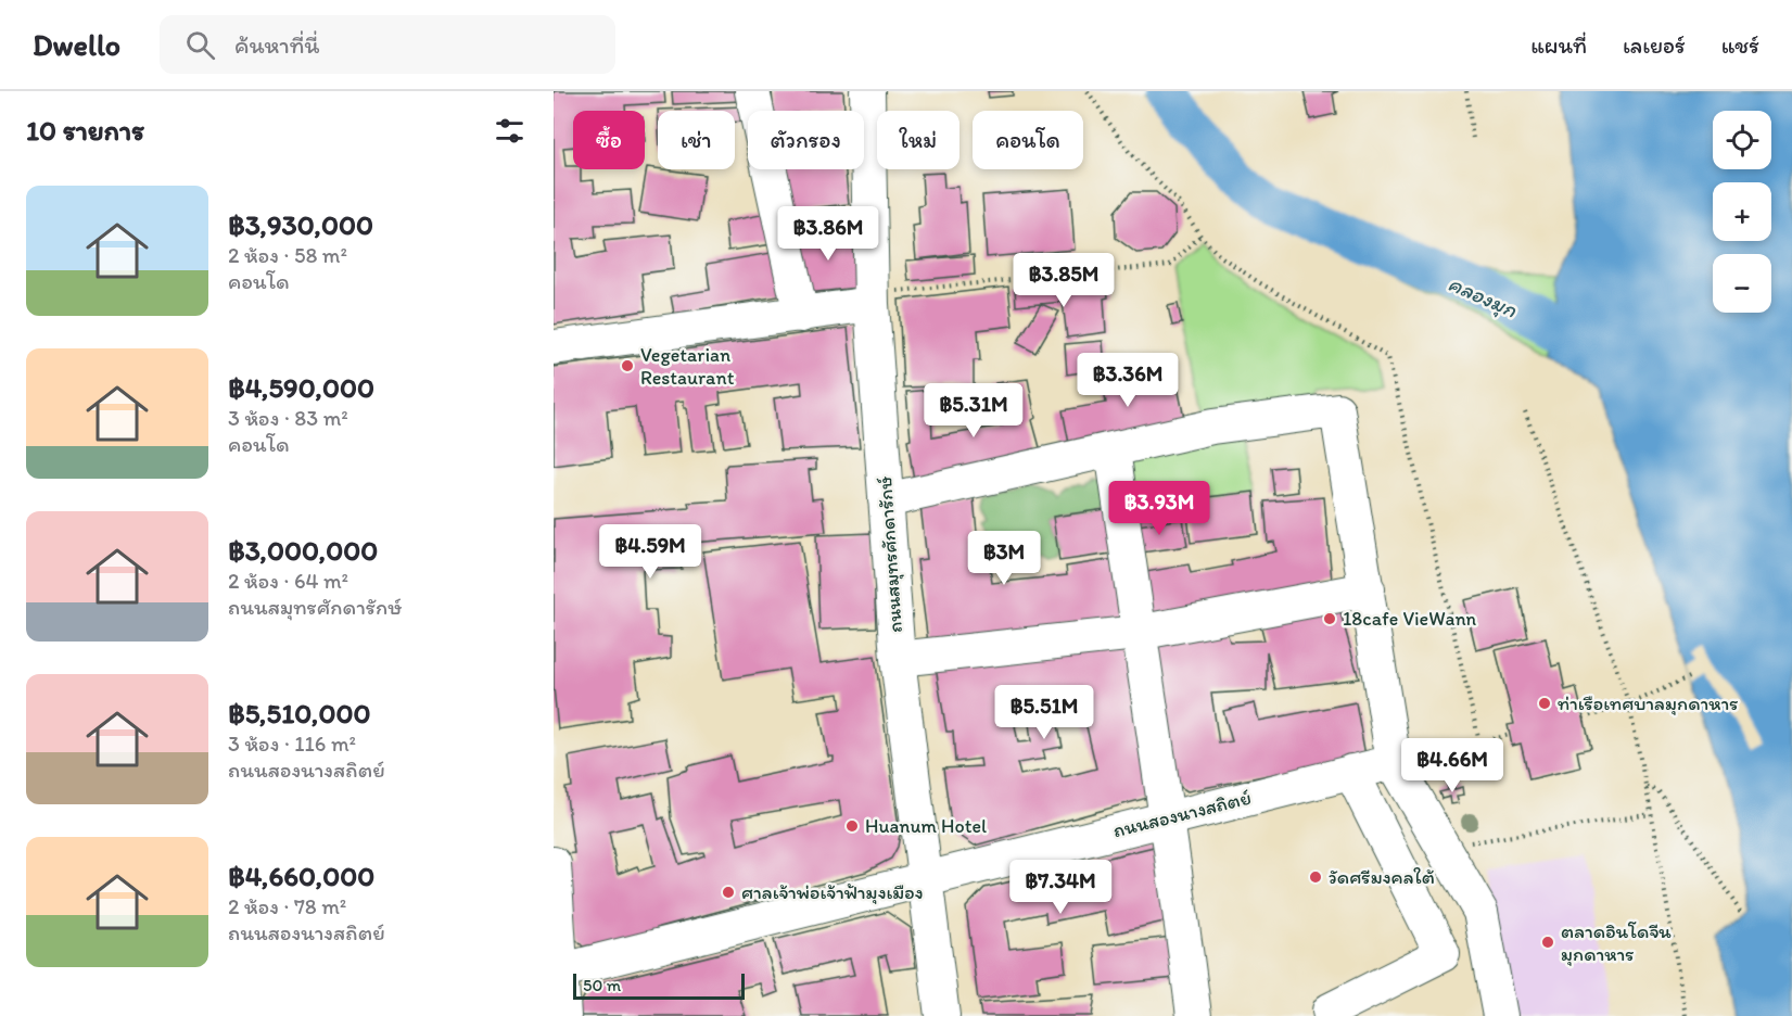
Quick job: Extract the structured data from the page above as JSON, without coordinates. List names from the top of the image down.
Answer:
{
  "streets": {
    "street": ["ถนนสมุทรศักดารักษ์", "ถนนสองนางสถิตย์"]
  },
  "crossings": [
    ["ถนนสมุทรศักดารักษ์", "ถนนสองนางสถิตย์"]
  ],
  "water": ["คลองมุก"],
  "places": [
    "Vegetarian Restaurant",
    "18cafe VieWann",
    "ท่าเรือเทศบาลมุกดาหาร",
    "Huanum Hotel",
    "วัดศรีมงคลใต้",
    "ศาลเจ้าพ่อเจ้าฟ้ามุงเมือง",
    "ตลาดอินโดจีน มุกดาหาร"
  ],
  "scale_bar": "50 m",
  "page": {
    "header": "Dwello",
    "search": "ค้นหาที่นี่",
    "nav": ["แผนที่", "เลเยอร์", "แชร์"],
    "heading": "10 รายการ",
    "map_buttons": ["+", "−"],
    "chip": [
      "ซื้อ",
      "เช่า",
      "ตัวกรอง",
      "ใหม่",
      "คอนโด"
    ],
    "list": [
      {
        "name": "฿3,930,000",
        "note": "2 ห้อง · 58 m² · คอนโด"
      },
      {
        "name": "฿4,590,000",
        "note": "3 ห้อง · 83 m² · คอนโด"
      },
      {
        "name": "฿3,000,000",
        "note": "2 ห้อง · 64 m² · ถนนสมุทรศักดารักษ์"
      },
      {
        "name": "฿5,510,000",
        "note": "3 ห้อง · 116 m² · ถนนสองนางสถิตย์"
      },
      {
        "name": "฿4,660,000",
        "note": "2 ห้อง · 78 m² · ถนนสองนางสถิตย์"
      }
    ],
    "price": [
      "฿3.86M",
      "฿3.85M",
      "฿3.36M",
      "฿5.31M",
      "฿3.93M",
      "฿4.59M",
      "฿3M",
      "฿5.51M",
      "฿4.66M",
      "฿7.34M"
    ],
    "scale": "50 m"
  }
}
